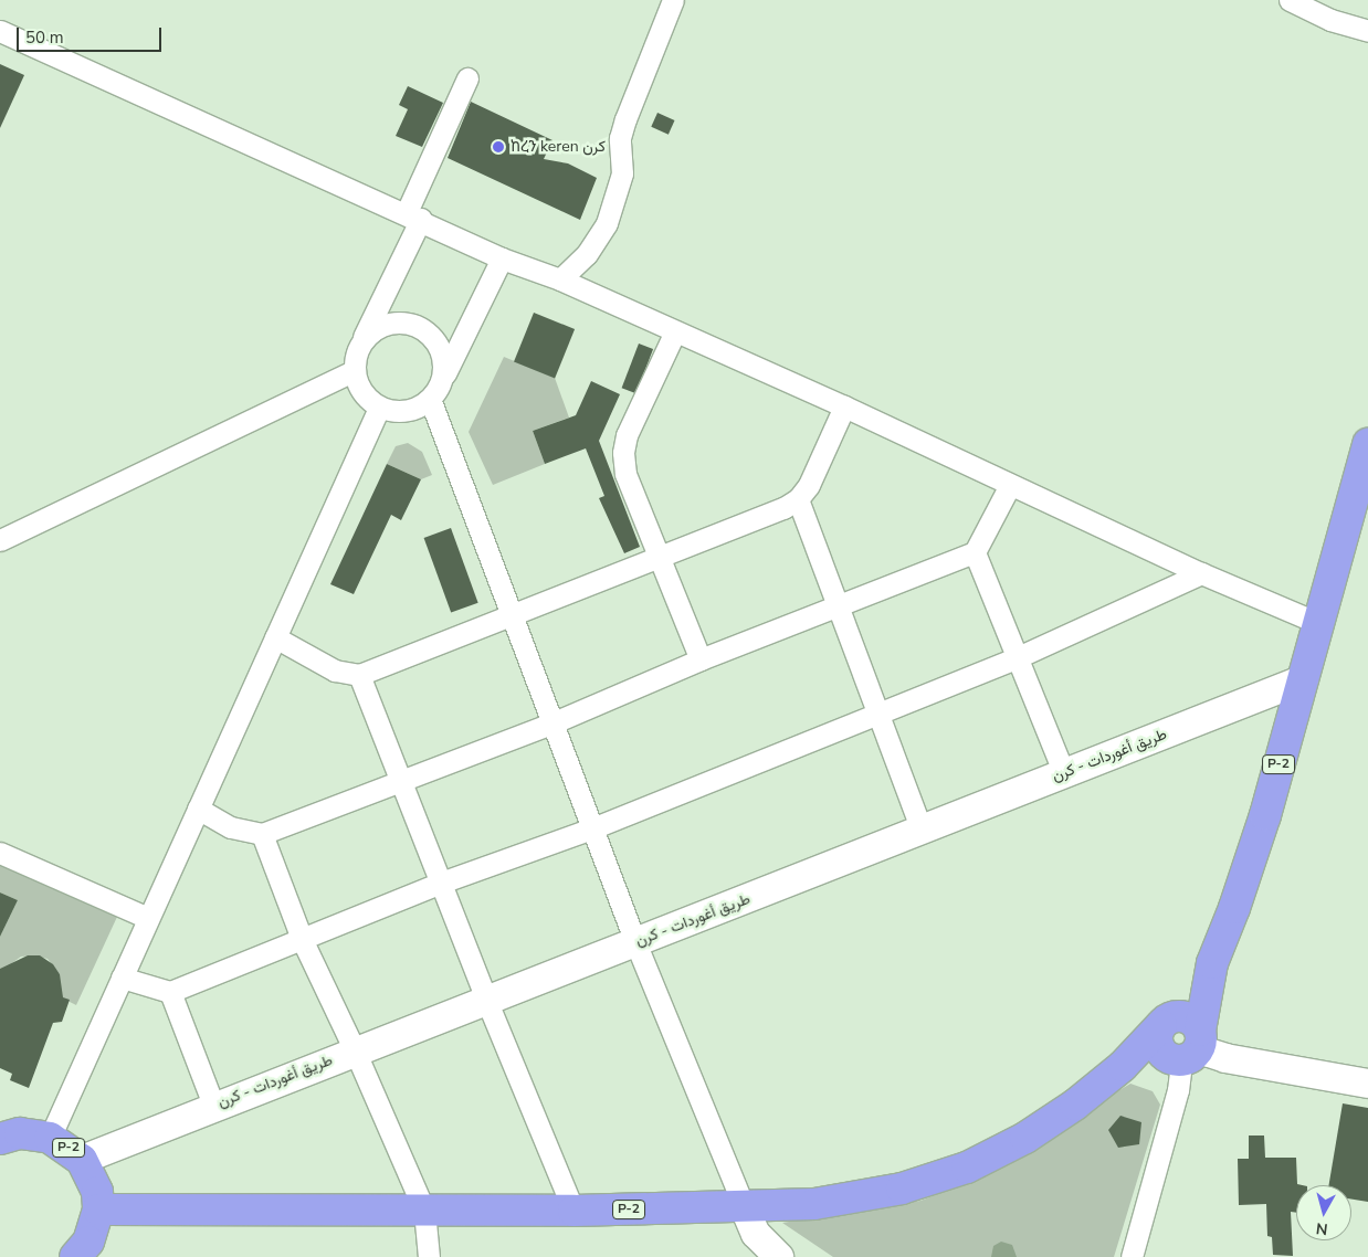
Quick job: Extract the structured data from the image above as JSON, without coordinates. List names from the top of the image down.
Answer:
{
  "streets": {
    "highway": ["P-2"],
    "street": ["طريق أغوردات - كرن"]
  },
  "crossings": [
    ["طريق أغوردات - كرن", "P-2"]
  ],
  "places": ["ከረን keren كرن"],
  "scale_bar": "50 m",
  "north": "bottom"
}
